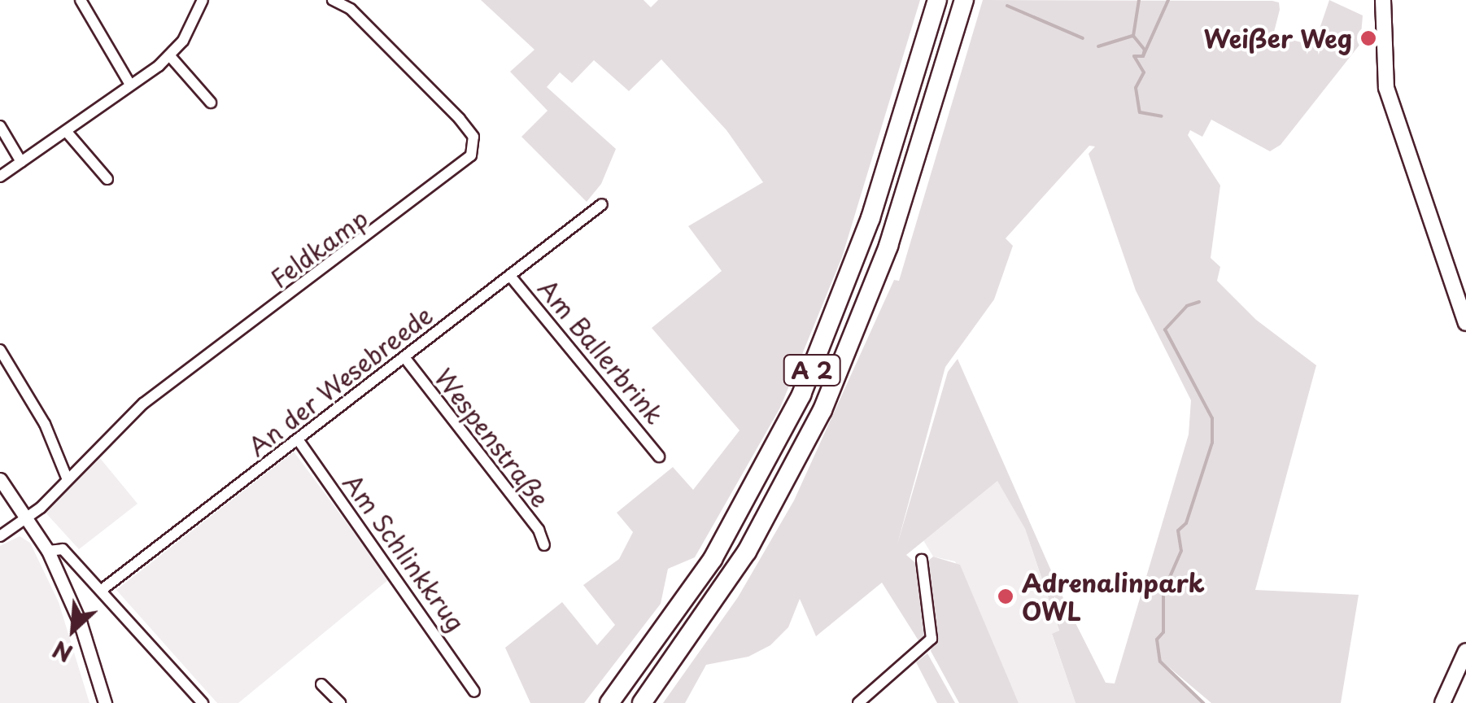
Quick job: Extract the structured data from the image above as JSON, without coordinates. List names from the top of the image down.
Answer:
{
  "streets": {
    "highway": ["A 2"],
    "street": [
      "Feldkamp",
      "Am Ballerbrink",
      "An der Wesebreede",
      "Wespenstraße",
      "Am Schlinkkrug"
    ]
  },
  "crossings": [
    ["Am Ballerbrink", "An der Wesebreede"],
    ["An der Wesebreede", "Wespenstraße"],
    ["An der Wesebreede", "Am Schlinkkrug"]
  ],
  "places": ["Weißer Weg", "Adrenalinpark OWL"],
  "north": "bottom left"
}
